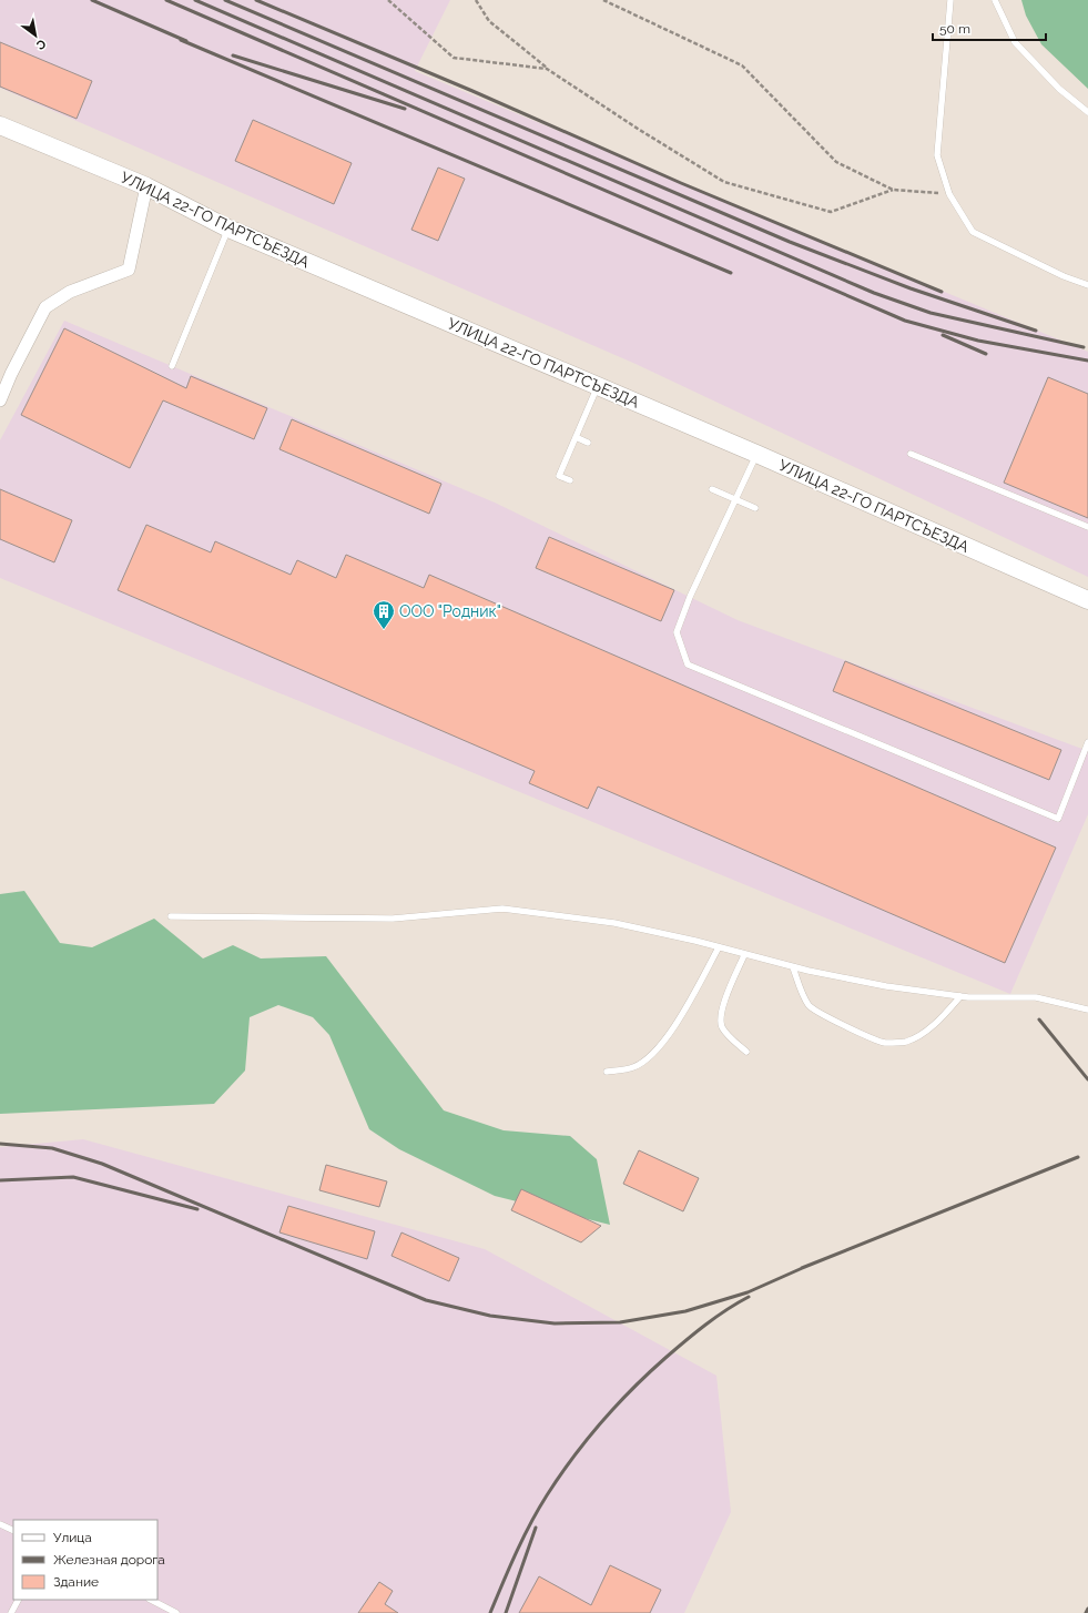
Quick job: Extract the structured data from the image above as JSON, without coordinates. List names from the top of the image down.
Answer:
{
  "streets": {
    "street": ["УЛИЦА 22-ГО ПАРТСЪЕЗДА"]
  },
  "places": {
    "building": ["ООО \"Родник\""]
  },
  "legend": ["Улица", "Железная дорога", "Здание"],
  "scale_bar": "50 m",
  "north": "bottom right"
}
